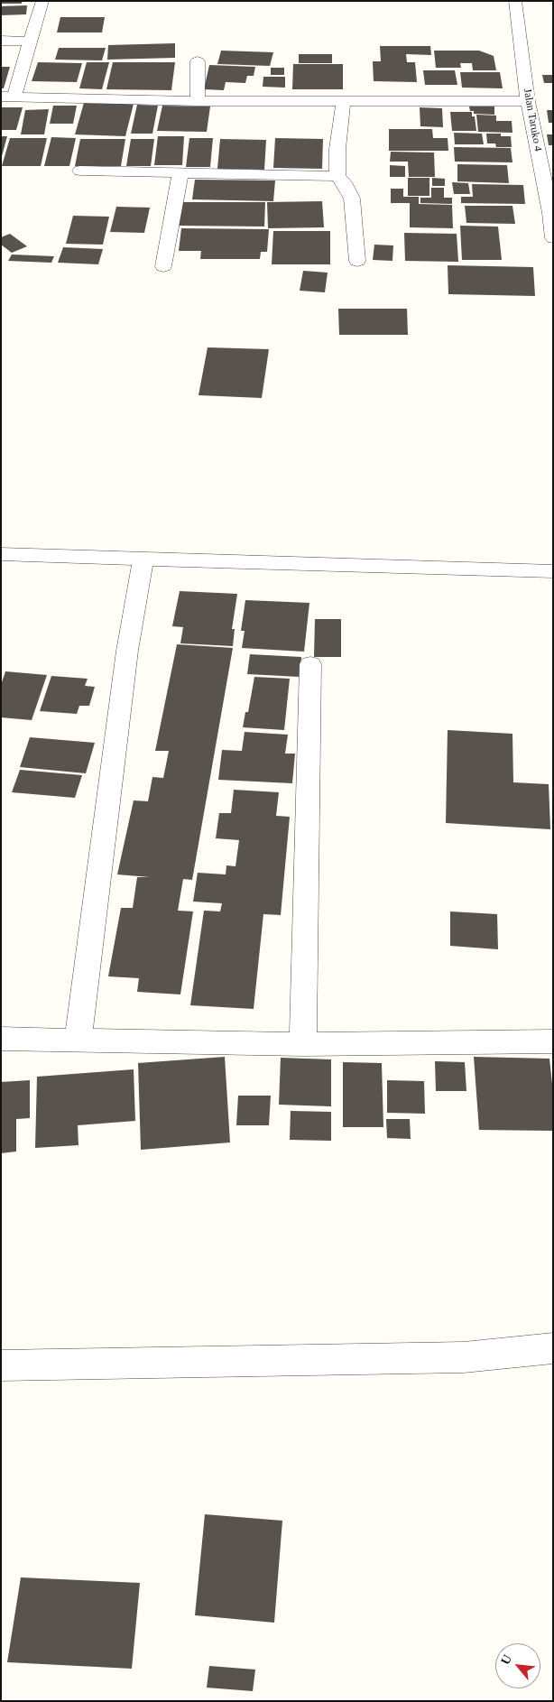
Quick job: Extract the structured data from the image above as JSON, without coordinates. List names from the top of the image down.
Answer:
{
  "streets": {
    "street": ["Jalan Taruko 4"]
  },
  "north": "top left"
}
